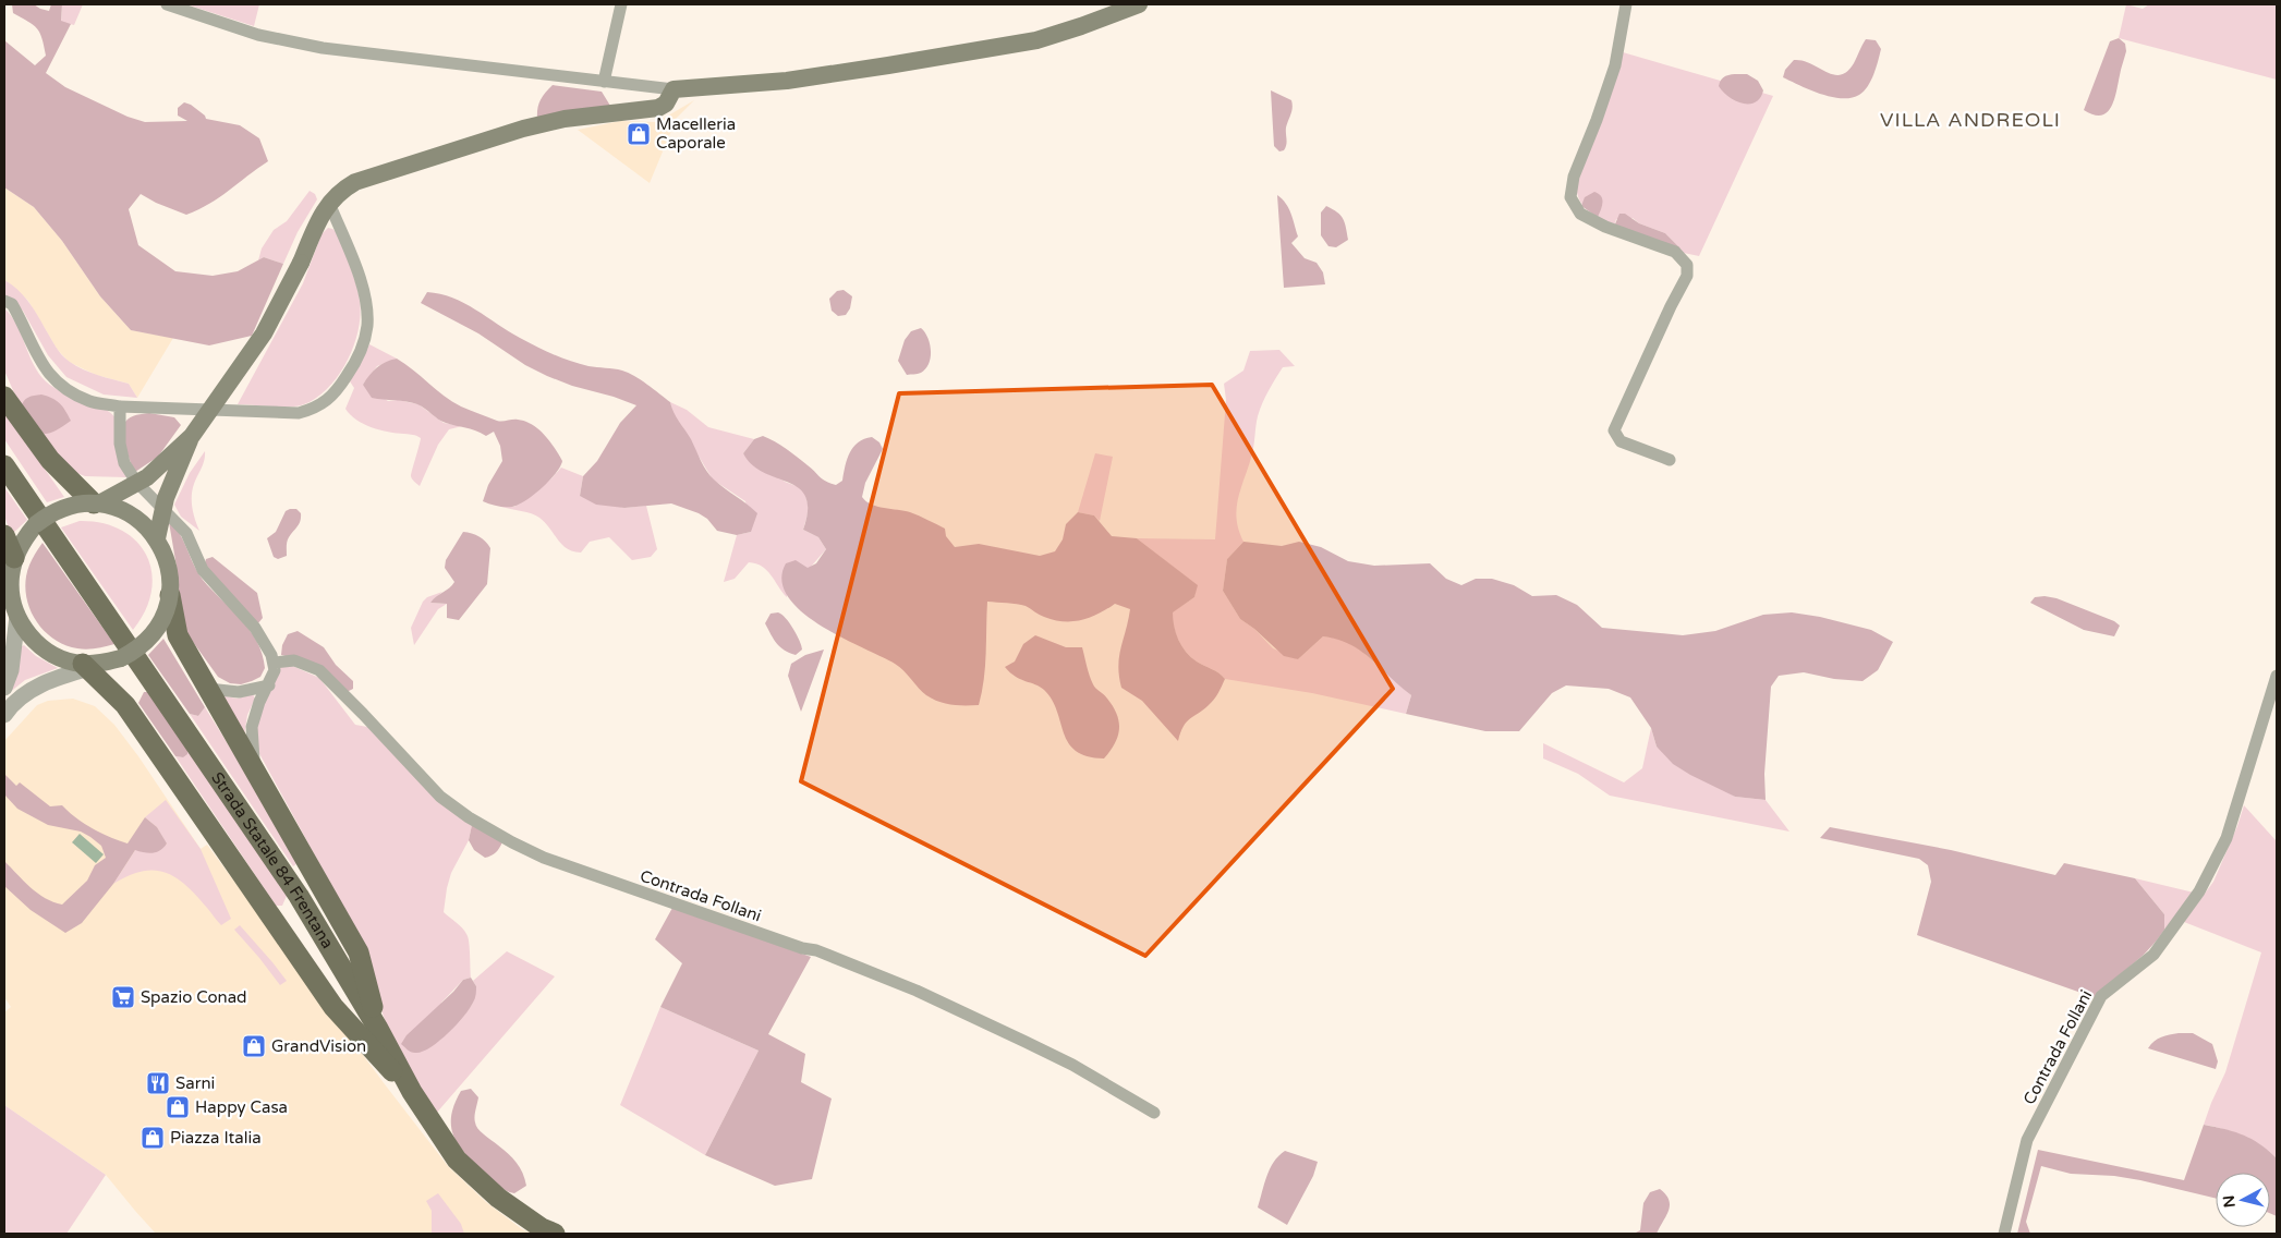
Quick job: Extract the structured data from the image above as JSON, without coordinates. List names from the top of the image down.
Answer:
{
  "streets": {
    "main road": ["Strada Statale 84 Frentana"],
    "street": ["Contrada Follani"]
  },
  "districts": ["VILLA ANDREOLI"],
  "places": {
    "shop": [
      "Macelleria Caporale",
      "GrandVision",
      "Happy Casa",
      "Piazza Italia"
    ],
    "supermarket": ["Spazio Conad"],
    "restaurant": ["Sarni"]
  },
  "north": "left"
}
